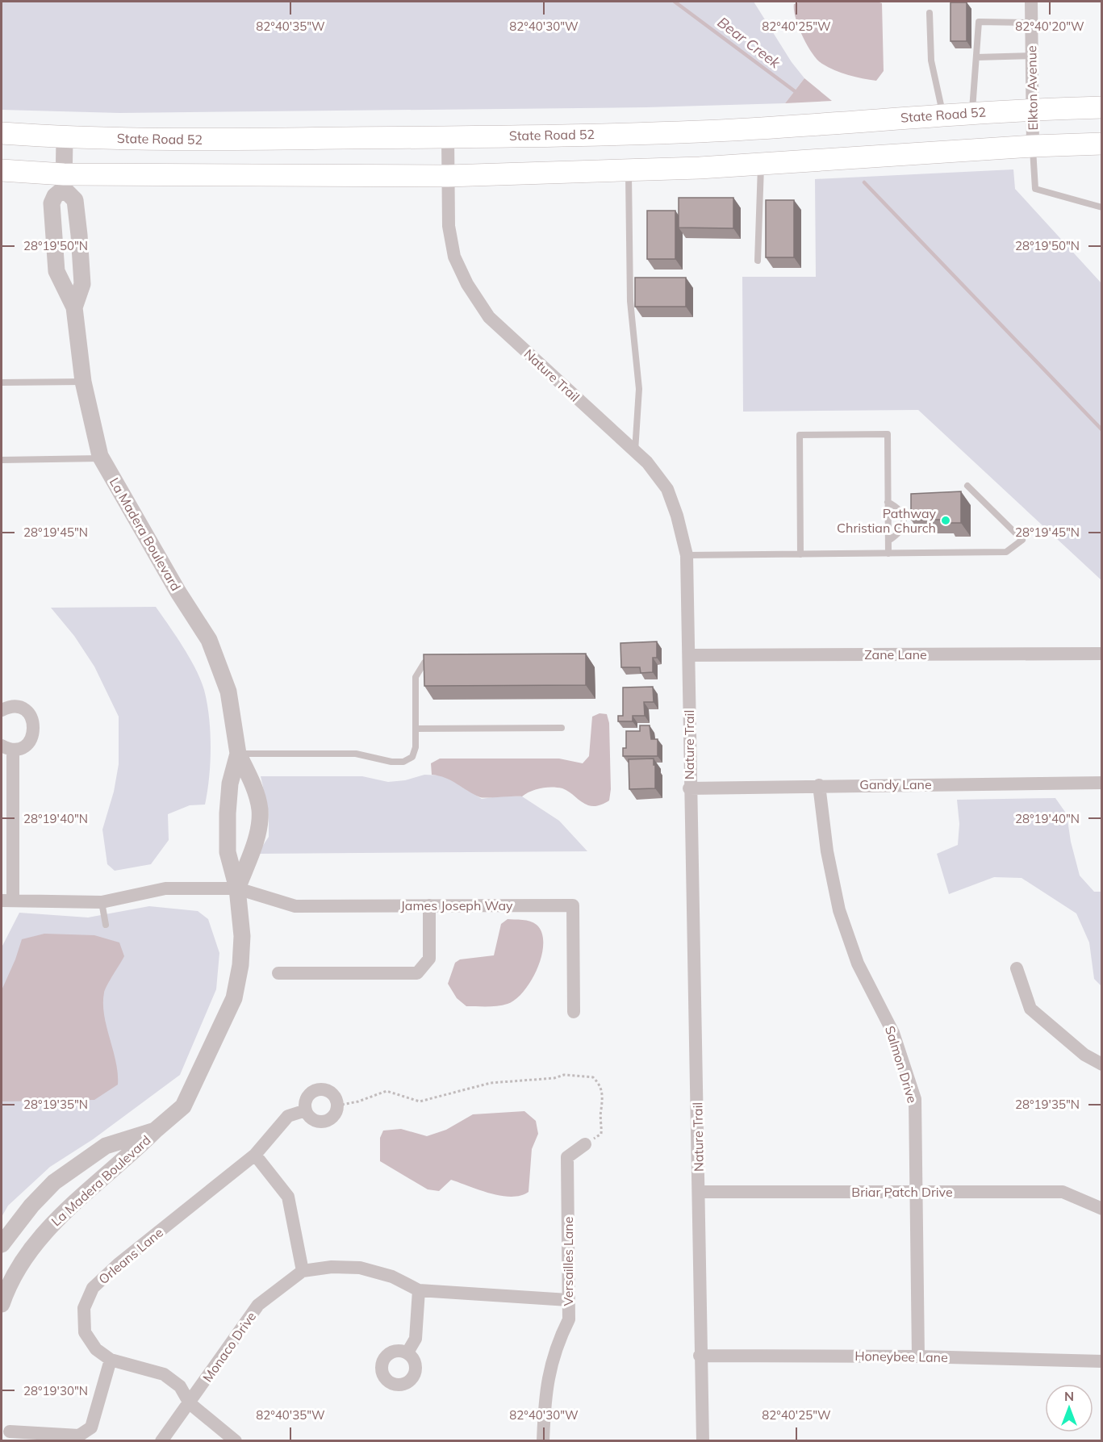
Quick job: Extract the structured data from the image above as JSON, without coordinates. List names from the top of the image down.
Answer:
{
  "streets": {
    "main road": ["State Road 52"],
    "street": [
      "Elkton Avenue",
      "Nature Trail",
      "La Madera Boulevard",
      "Zane Lane",
      "Gandy Lane",
      "James Joseph Way",
      "Salmon Drive",
      "Briar Patch Drive",
      "Orleans Lane",
      "Versailles Lane",
      "Monaco Drive",
      "Honeybee Lane"
    ]
  },
  "crossings": [
    ["Elkton Avenue", "State Road 52"],
    ["State Road 52", "Nature Trail"],
    ["Nature Trail", "Zane Lane"],
    ["Nature Trail", "Gandy Lane"],
    ["Nature Trail", "Briar Patch Drive"],
    ["Nature Trail", "Honeybee Lane"],
    ["La Madera Boulevard", "James Joseph Way"],
    ["Gandy Lane", "Salmon Drive"],
    ["Salmon Drive", "Briar Patch Drive"],
    ["Salmon Drive", "Honeybee Lane"],
    ["Orleans Lane", "Monaco Drive"],
    ["Versailles Lane", "Monaco Drive"]
  ],
  "water": ["Bear Creek"],
  "places": ["Pathway Christian Church"],
  "north": "top",
  "coordinates": [
    "82°40'35\"W",
    "82°40'30\"W",
    "82°40'25\"W",
    "82°40'20\"W",
    "28°19'50\"N",
    "28°19'45\"N",
    "28°19'40\"N",
    "28°19'35\"N",
    "28°19'30\"N"
  ]
}
